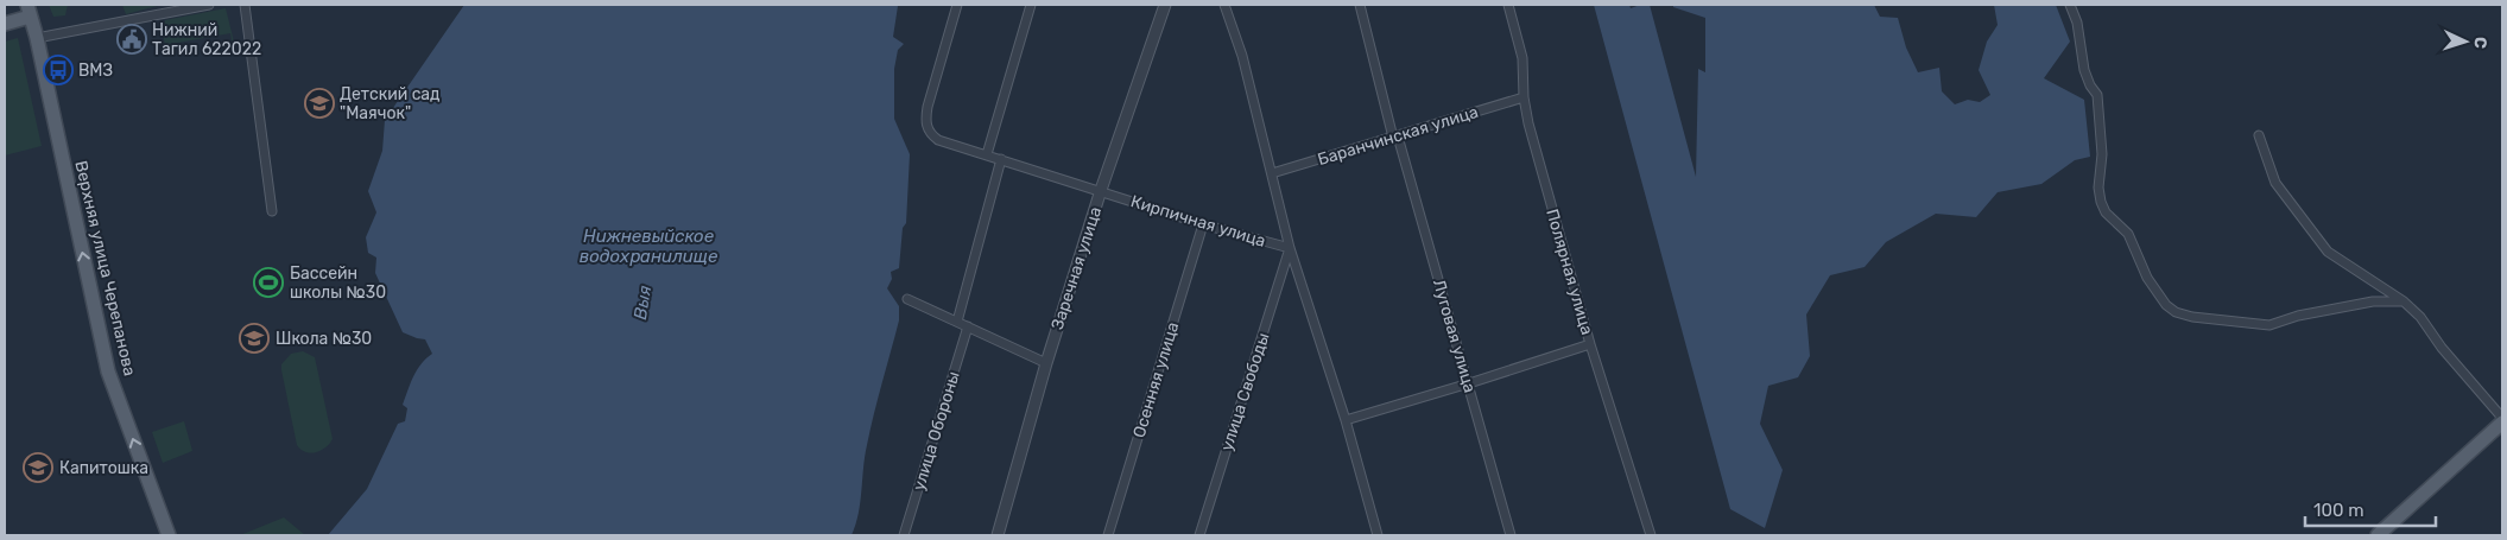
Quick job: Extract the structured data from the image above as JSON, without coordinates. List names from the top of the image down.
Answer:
{
  "streets": {
    "main road": ["Верхняя улица Черепанова"],
    "street": [
      "Баранчинская улица",
      "Кирпичная улица",
      "Заречная улица",
      "Полярная улица",
      "Луговая улица",
      "Осенняя улица",
      "улица Свободы",
      "улица Обороны"
    ]
  },
  "crossings": [
    ["Баранчинская улица", "Кирпичная улица"],
    ["Баранчинская улица", "Полярная улица"],
    ["Баранчинская улица", "Луговая улица"],
    ["Кирпичная улица", "Заречная улица"],
    ["Кирпичная улица", "Осенняя улица"],
    ["Кирпичная улица", "улица Свободы"]
  ],
  "one_way": ["Верхняя улица Черепанова"],
  "water": ["Нижневыйское водохранилище", "Выя"],
  "places": {
    "public building": ["Нижний Тагил 622022"],
    "bus stop": ["ВМЗ"],
    "school or university": ["Детский сад \"Маячок\"", "Школа №30", "Капитошка"],
    "sports": ["Бассейн школы №30"]
  },
  "scale_bar": "100 m",
  "north": "right"
}
